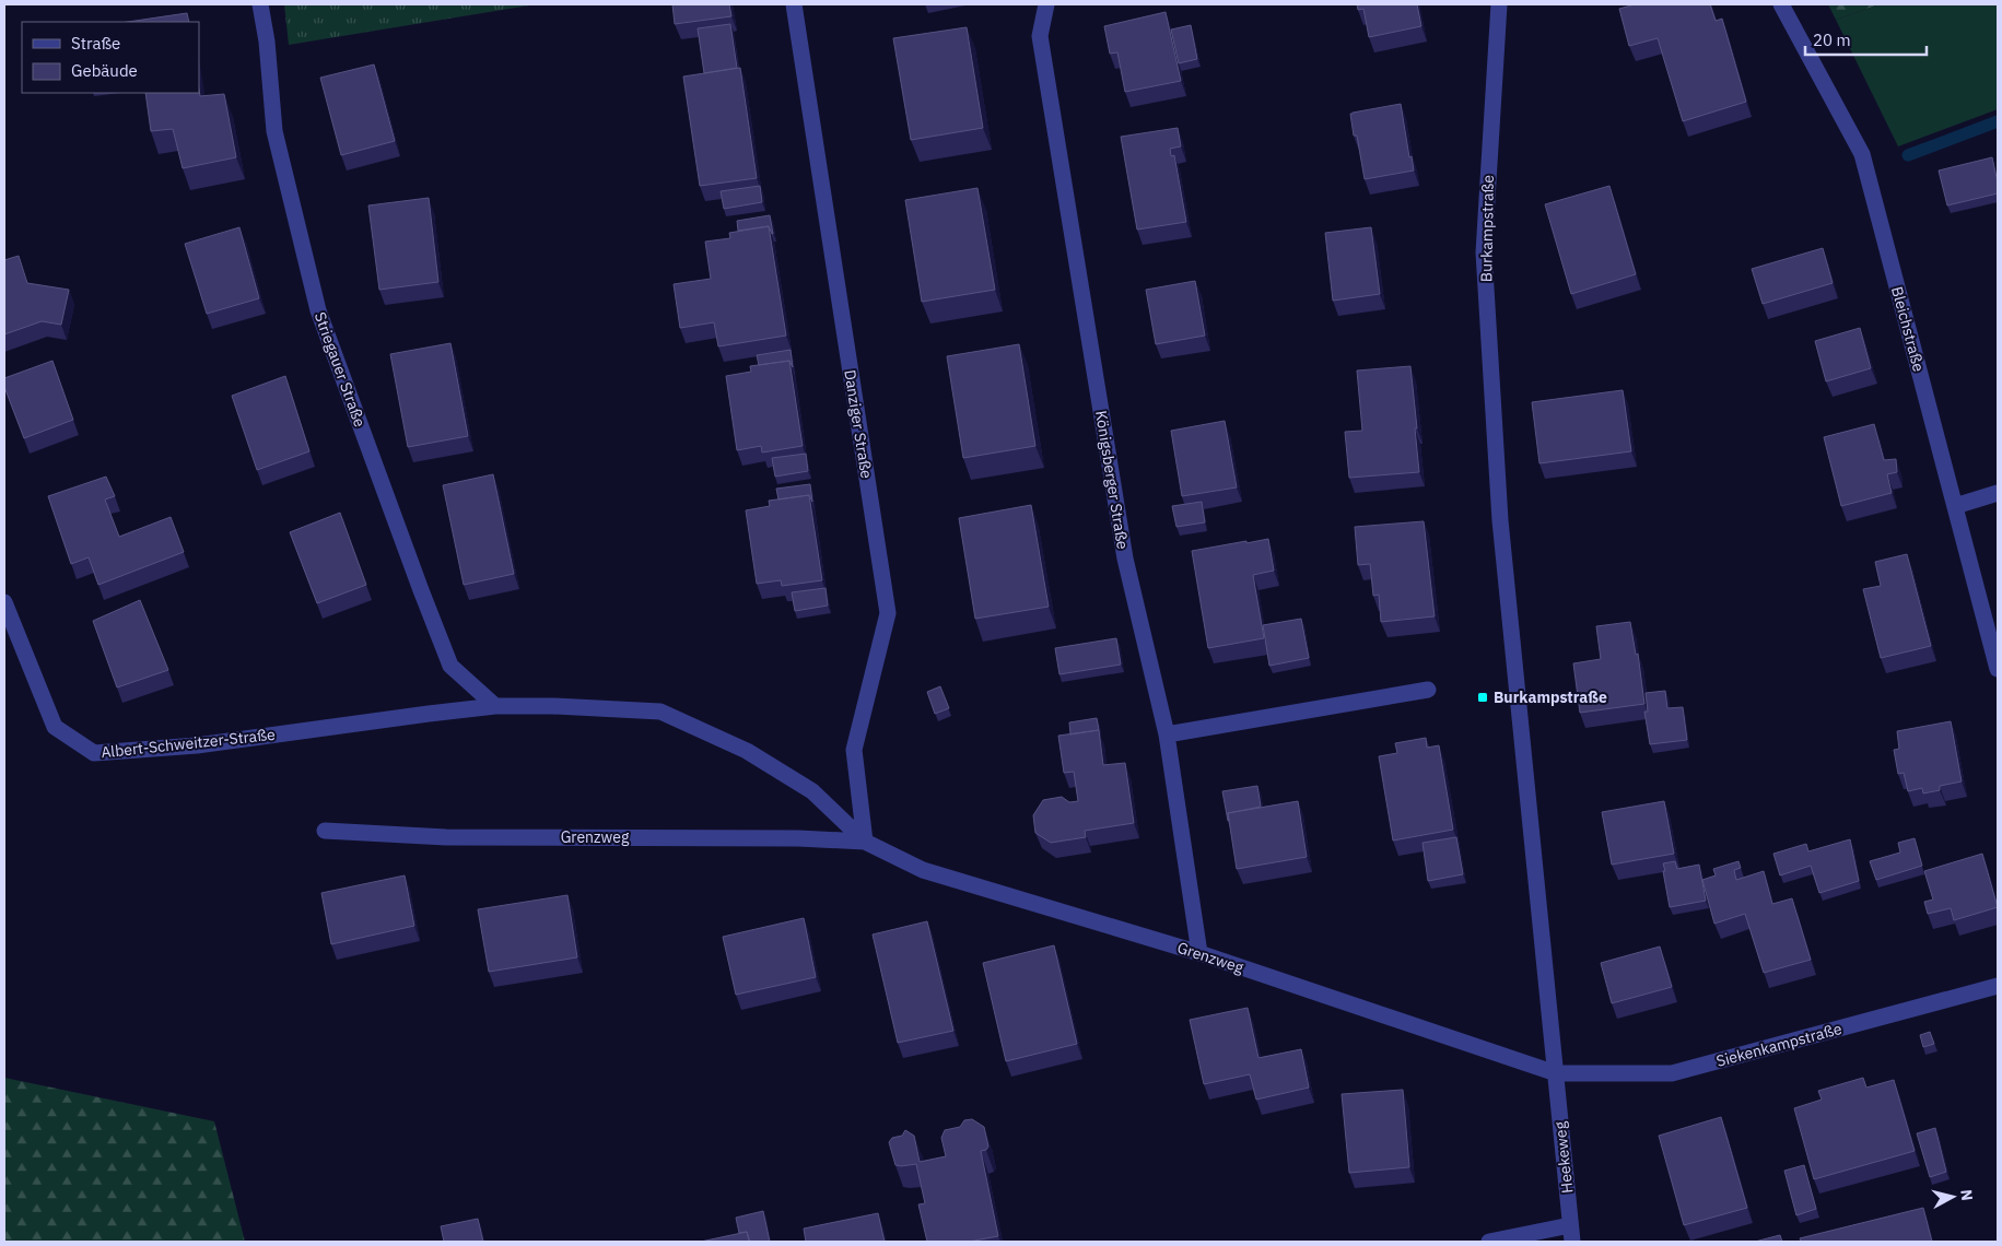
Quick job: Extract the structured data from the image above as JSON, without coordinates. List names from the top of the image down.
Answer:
{
  "streets": {
    "street": [
      "Burkampstraße",
      "Bleichstraße",
      "Striegauer Straße",
      "Danziger Straße",
      "Königsberger Straße",
      "Albert-Schweitzer-Straße",
      "Grenzweg",
      "Siekenkampstraße",
      "Heekeweg"
    ]
  },
  "crossings": [
    ["Burkampstraße", "Grenzweg"],
    ["Burkampstraße", "Siekenkampstraße"],
    ["Burkampstraße", "Heekeweg"],
    ["Striegauer Straße", "Grenzweg"],
    ["Danziger Straße", "Grenzweg"],
    ["Königsberger Straße", "Grenzweg"],
    ["Albert-Schweitzer-Straße", "Grenzweg"],
    ["Grenzweg", "Siekenkampstraße"],
    ["Grenzweg", "Heekeweg"],
    ["Siekenkampstraße", "Heekeweg"]
  ],
  "places": {
    "transit": ["Burkampstraße"]
  },
  "legend": ["Straße", "Gebäude"],
  "scale_bar": "20 m",
  "north": "right"
}
